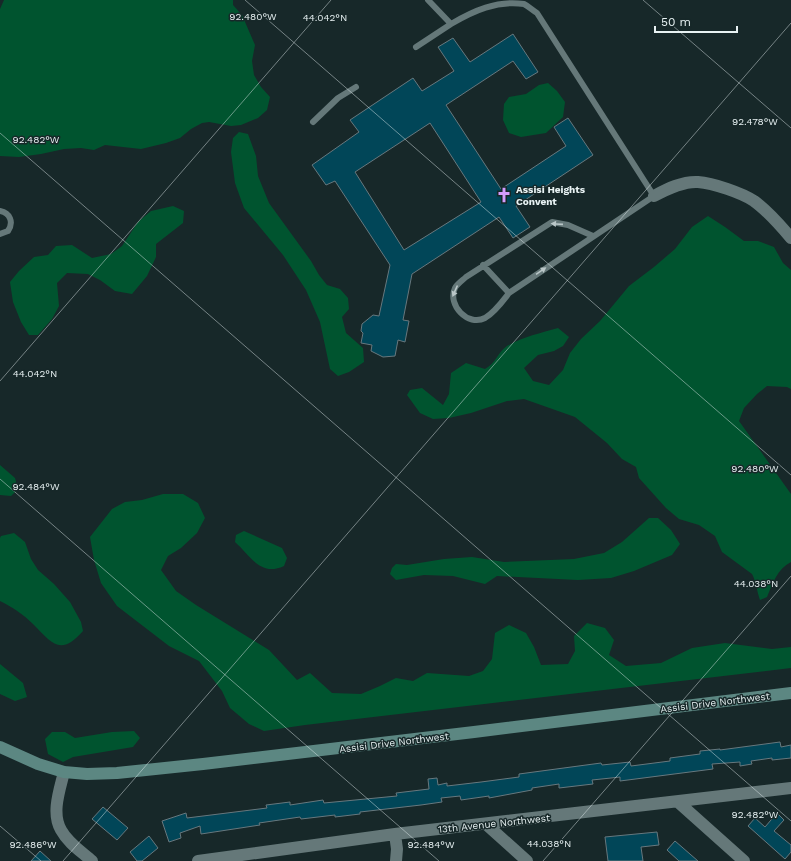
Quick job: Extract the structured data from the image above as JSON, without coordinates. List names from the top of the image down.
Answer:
{
  "streets": {
    "main road": ["Assisi Drive Northwest"],
    "street": ["13th Avenue Northwest"]
  },
  "places": {
    "church": ["Assisi Heights Convent"]
  },
  "scale_bar": "50 m",
  "coordinates": [
    "92.480°W",
    "44.042°N",
    "92.478°W",
    "92.482°W",
    "92.484°W",
    "44.038°N",
    "92.486°W"
  ]
}
